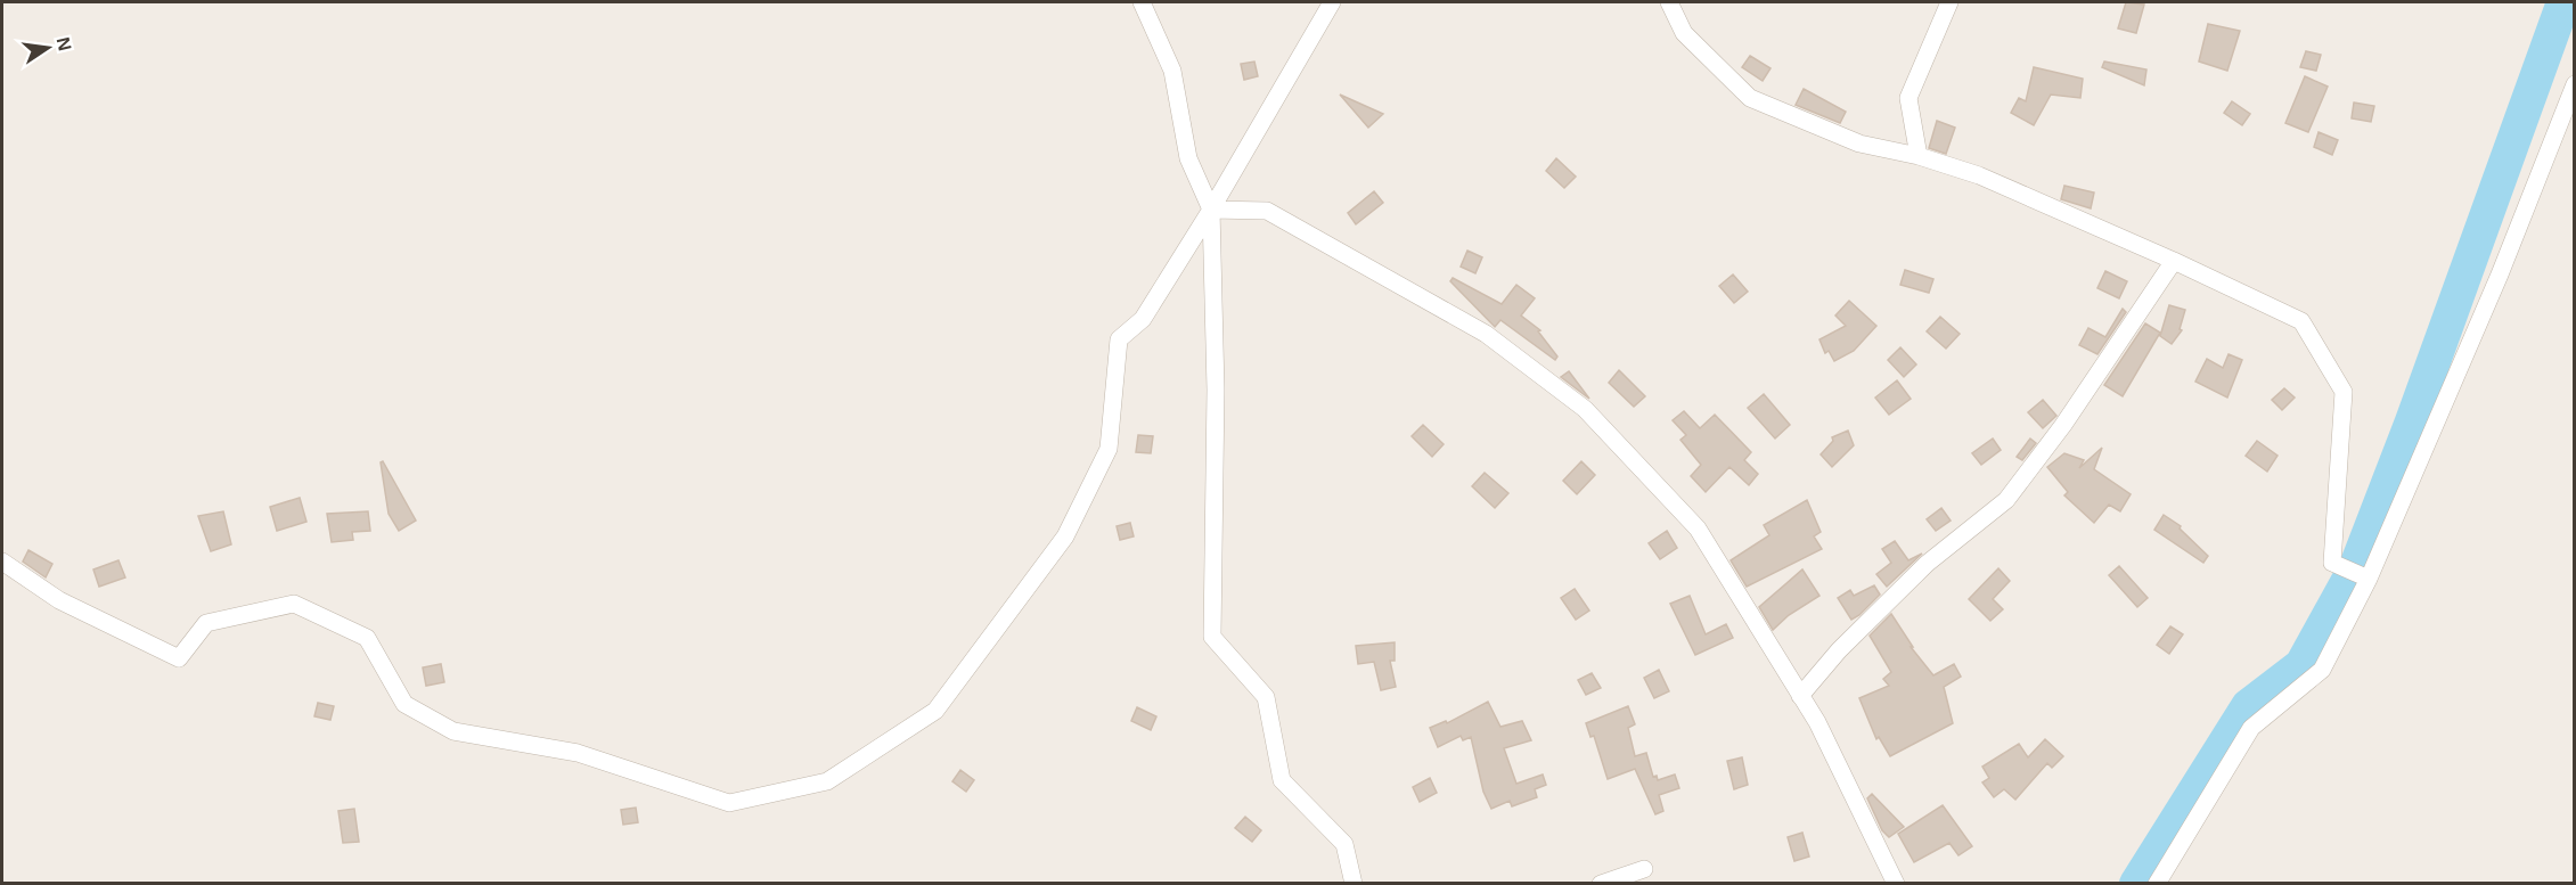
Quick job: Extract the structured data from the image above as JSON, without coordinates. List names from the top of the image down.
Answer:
{
  "north": "right"
}
